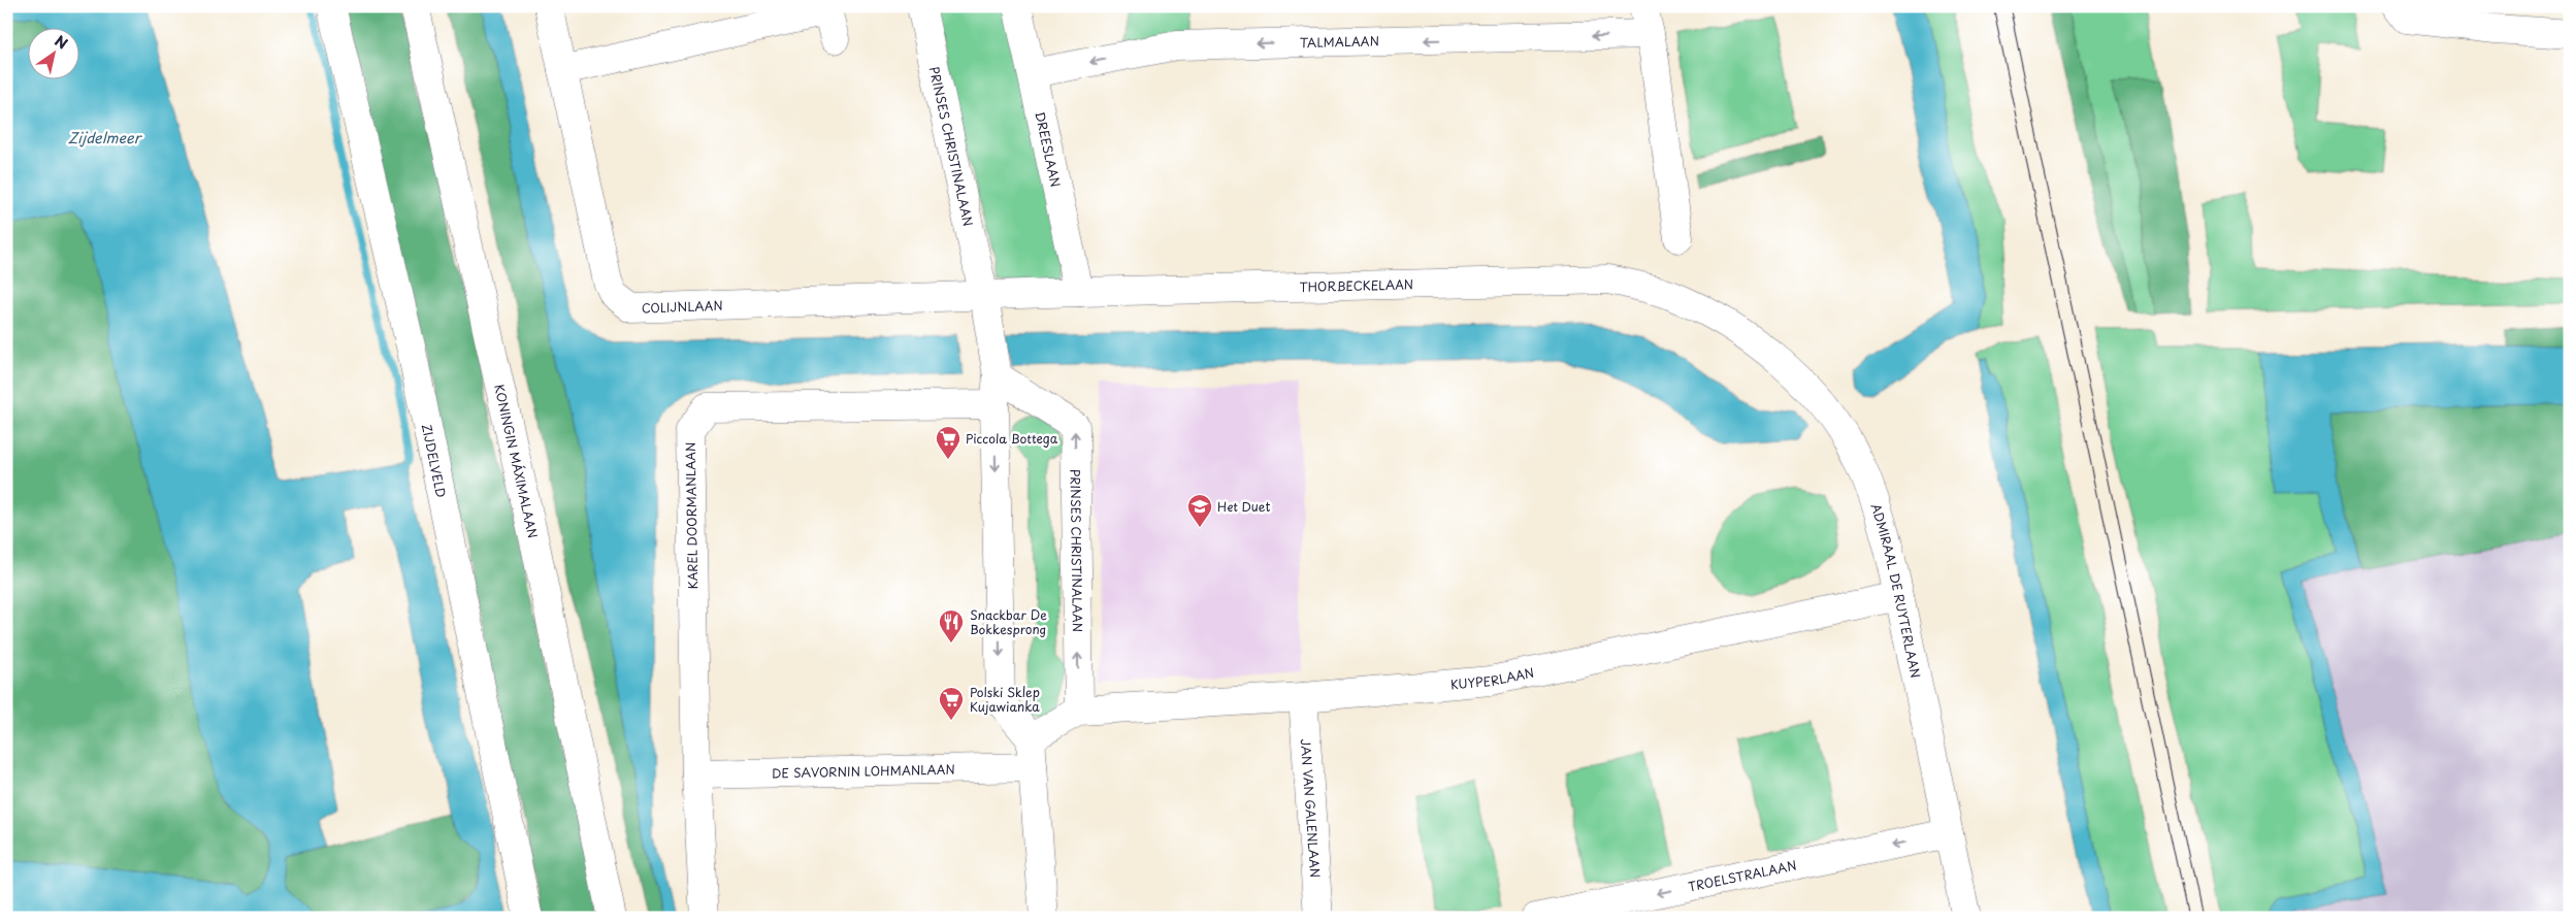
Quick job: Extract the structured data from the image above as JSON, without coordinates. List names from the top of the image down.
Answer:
{
  "streets": {
    "street": [
      "TALMALAAN",
      "PRINSES CHRISTINALAAN",
      "DREESLAAN",
      "THORBECKELAAN",
      "COLIJNLAAN",
      "ZIJDELVELD",
      "KONINGIN MÁXIMALAAN",
      "KAREL DOORMANLAAN",
      "ADMIRAAL DE RUYTERLAAN",
      "KUYPERLAAN",
      "DE SAVORNIN LOHMANLAAN",
      "JAN VAN GALENLAAN",
      "TROELSTRALAAN"
    ]
  },
  "crossings": [
    ["TALMALAAN", "DREESLAAN"],
    ["PRINSES CHRISTINALAAN", "THORBECKELAAN"],
    ["PRINSES CHRISTINALAAN", "COLIJNLAAN"],
    ["PRINSES CHRISTINALAAN", "KAREL DOORMANLAAN"],
    ["PRINSES CHRISTINALAAN", "KUYPERLAAN"],
    ["DREESLAAN", "THORBECKELAAN"],
    ["THORBECKELAAN", "COLIJNLAAN"],
    ["THORBECKELAAN", "ADMIRAAL DE RUYTERLAAN"],
    ["KAREL DOORMANLAAN", "DE SAVORNIN LOHMANLAAN"],
    ["ADMIRAAL DE RUYTERLAAN", "KUYPERLAAN"],
    ["ADMIRAAL DE RUYTERLAAN", "TROELSTRALAAN"],
    ["KUYPERLAAN", "JAN VAN GALENLAAN"]
  ],
  "one_way": ["TALMALAAN", "TROELSTRALAAN"],
  "water": ["Zijdelmeer"],
  "places": {
    "supermarket": ["Piccola Bottega", "Polski Sklep Kujawianka"],
    "school or university": ["Het Duet"],
    "restaurant": ["Snackbar De Bokkesprong"]
  },
  "north": "top right"
}
